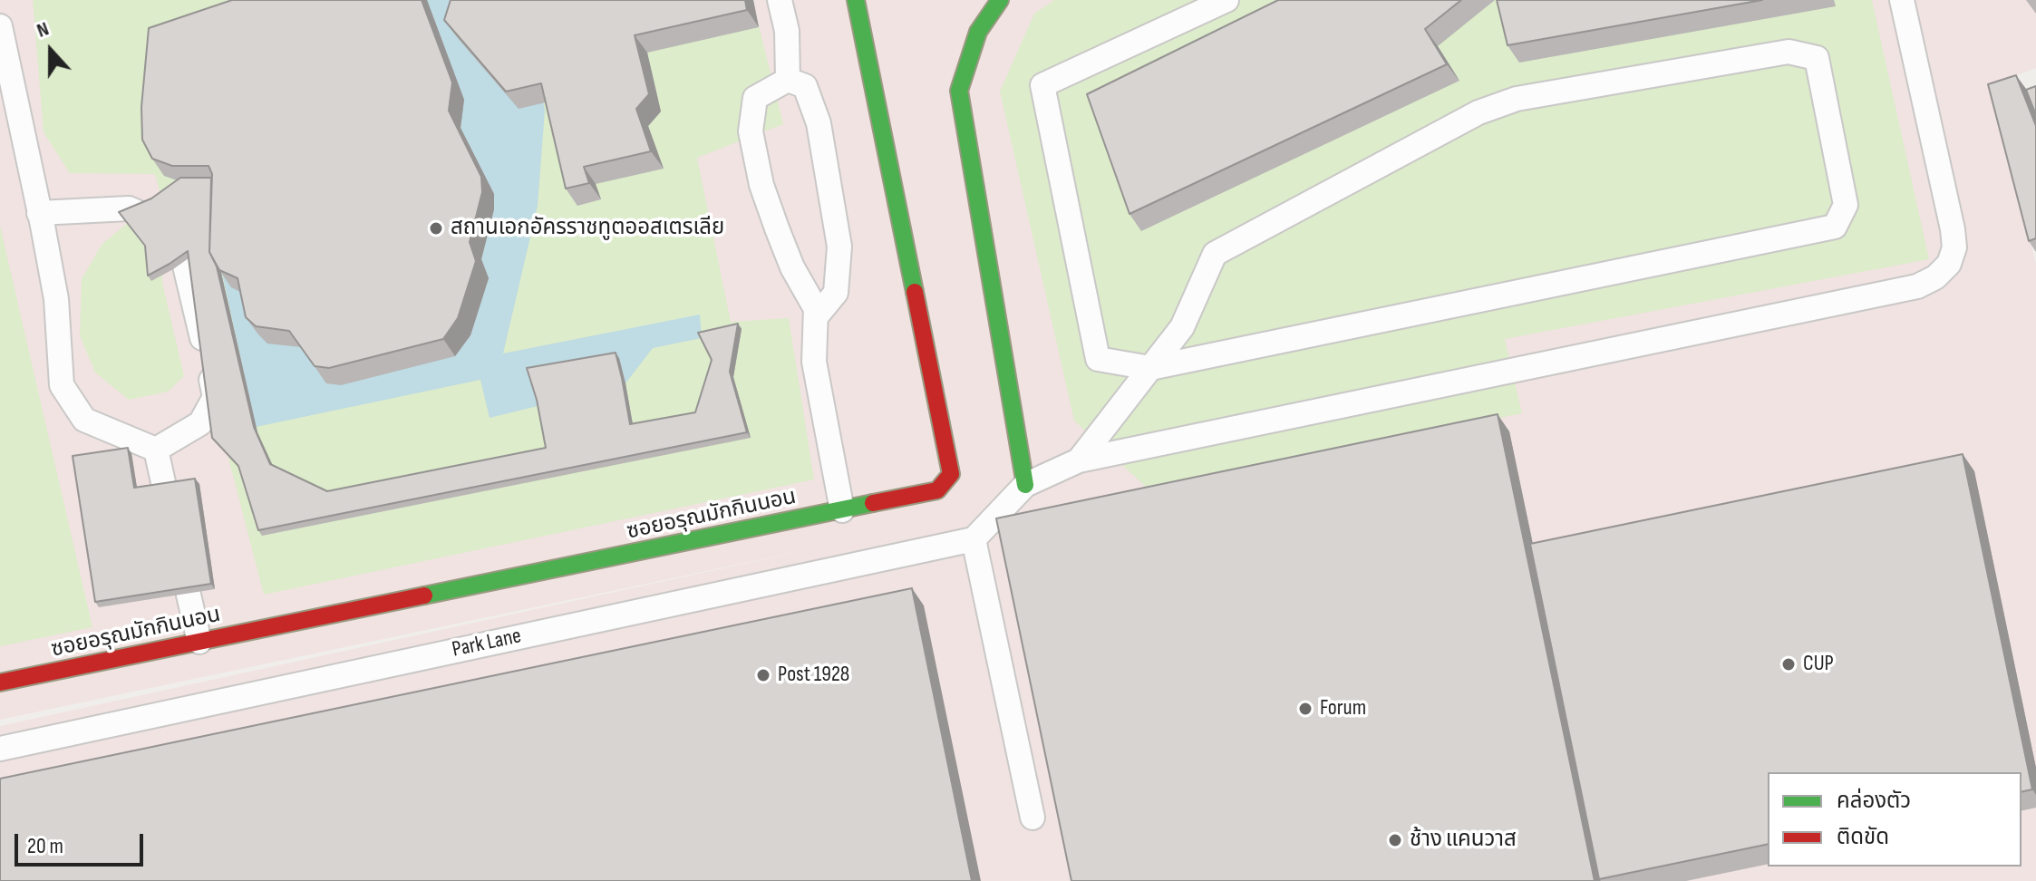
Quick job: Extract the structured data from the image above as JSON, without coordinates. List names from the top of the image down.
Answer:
{
  "streets": {
    "main road": ["ซอยอรุณมักกินนอน"],
    "lane": ["Park Lane"]
  },
  "places": [
    "สถานเอกอัครราชทูตออสเตรเลีย",
    "CUP",
    "Post 1928",
    "Forum",
    "ช้าง แคนวาส"
  ],
  "legend": ["คล่องตัว", "ติดขัด"],
  "scale_bar": "20 m",
  "north": "top"
}
